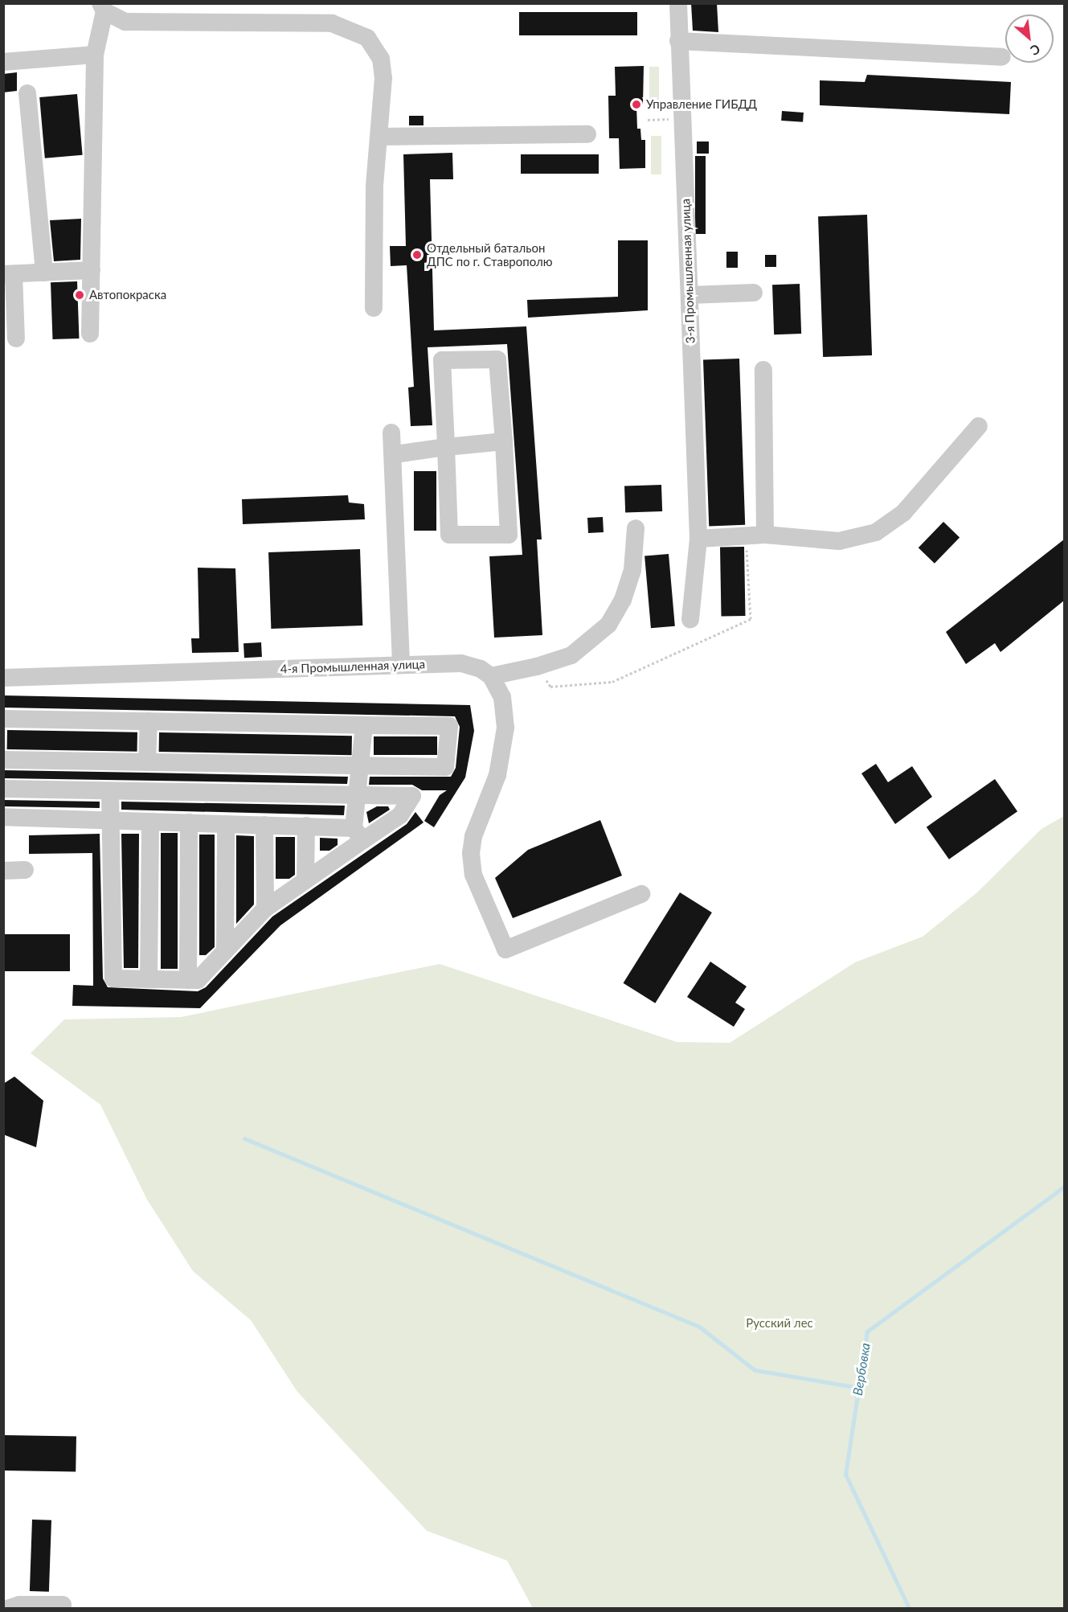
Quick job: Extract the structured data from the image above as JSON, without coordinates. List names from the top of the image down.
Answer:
{
  "streets": {
    "street": ["3-я Промышленная улица", "4-я Промышленная улица"]
  },
  "water": ["Вербовка"],
  "parks": ["Русский лес"],
  "places": ["Управление ГИБДД", "Отдельный батальон ДПС по г. Ставрополю", "Автопокраска"],
  "north": "bottom right"
}
